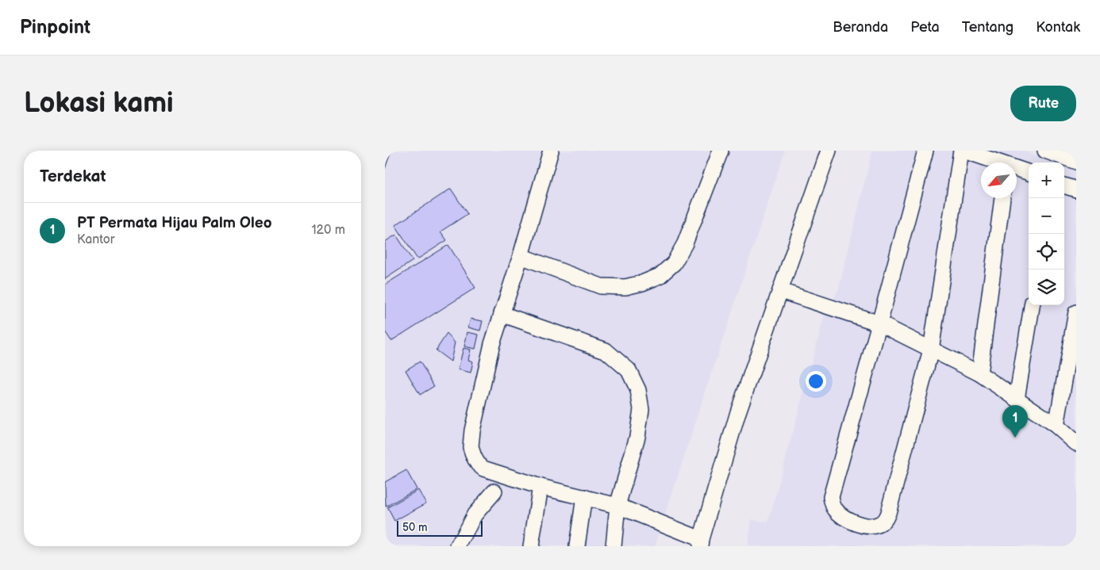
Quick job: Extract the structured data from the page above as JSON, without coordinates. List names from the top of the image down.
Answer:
{
  "scale_bar": "50 m",
  "north": "bottom left",
  "page": {
    "header": "Pinpoint",
    "nav": [
      "Beranda",
      "Peta",
      "Tentang",
      "Kontak"
    ],
    "buttons": "Rute",
    "title": "Lokasi kami",
    "heading": "Terdekat",
    "map_buttons": ["+", "−"],
    "list": [
      {
        "mark": "1",
        "name": "PT Permata Hijau Palm Oleo",
        "note": "Kantor",
        "value": "120 m"
      }
    ],
    "pins": "1",
    "scale": "50 m"
  }
}
